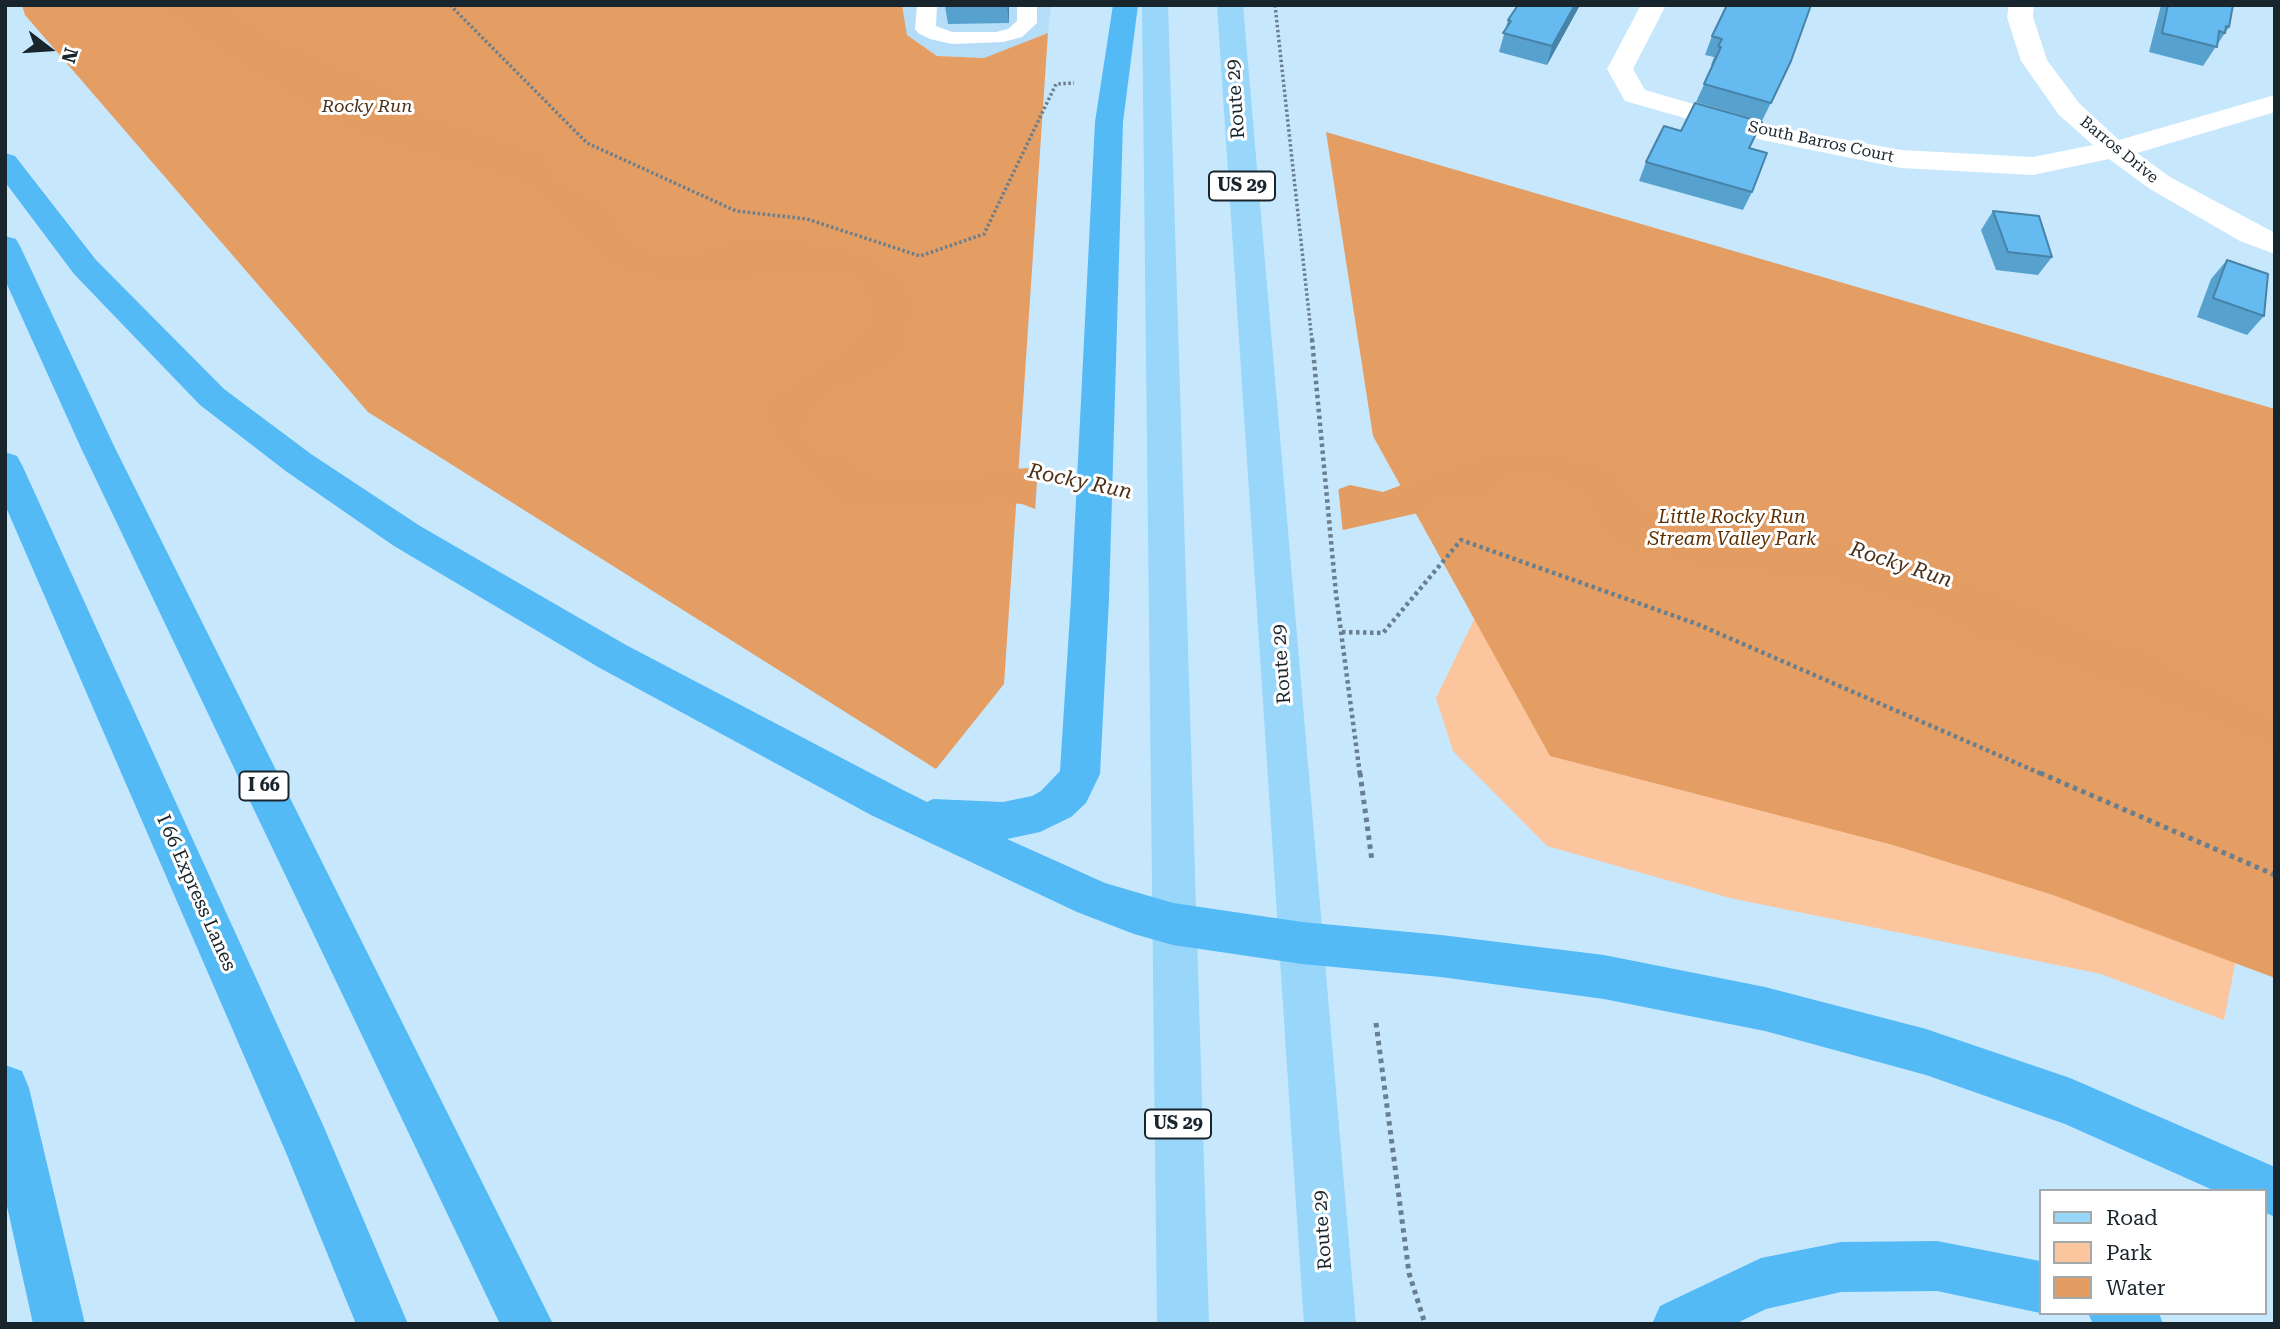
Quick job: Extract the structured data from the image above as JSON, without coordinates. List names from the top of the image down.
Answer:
{
  "streets": {
    "highway": ["I 66", "I 66 Express Lanes"],
    "main road": ["Route 29", "US 29"],
    "street": ["South Barros Court", "Barros Drive"]
  },
  "crossings": [
    ["South Barros Court", "Barros Drive"]
  ],
  "water": ["Rocky Run"],
  "parks": ["Little Rocky Run Stream Valley Park"],
  "legend": ["Road", "Park", "Water"],
  "north": "right"
}
